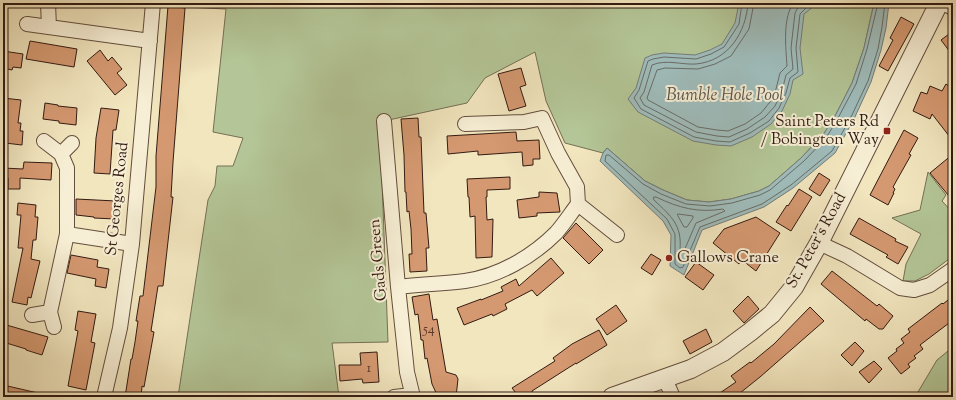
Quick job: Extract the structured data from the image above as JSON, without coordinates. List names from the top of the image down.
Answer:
{
  "streets": {
    "street": ["St Georges Road", "St. Peter's Road", "Gads Green"]
  },
  "water": ["Bumble Hole Pool"],
  "places": {
    "transit": ["Saint Peters Rd / Bobington Way"],
    "other": ["Gallows Crane"]
  },
  "house_numbers": ["54", "1"]
}
